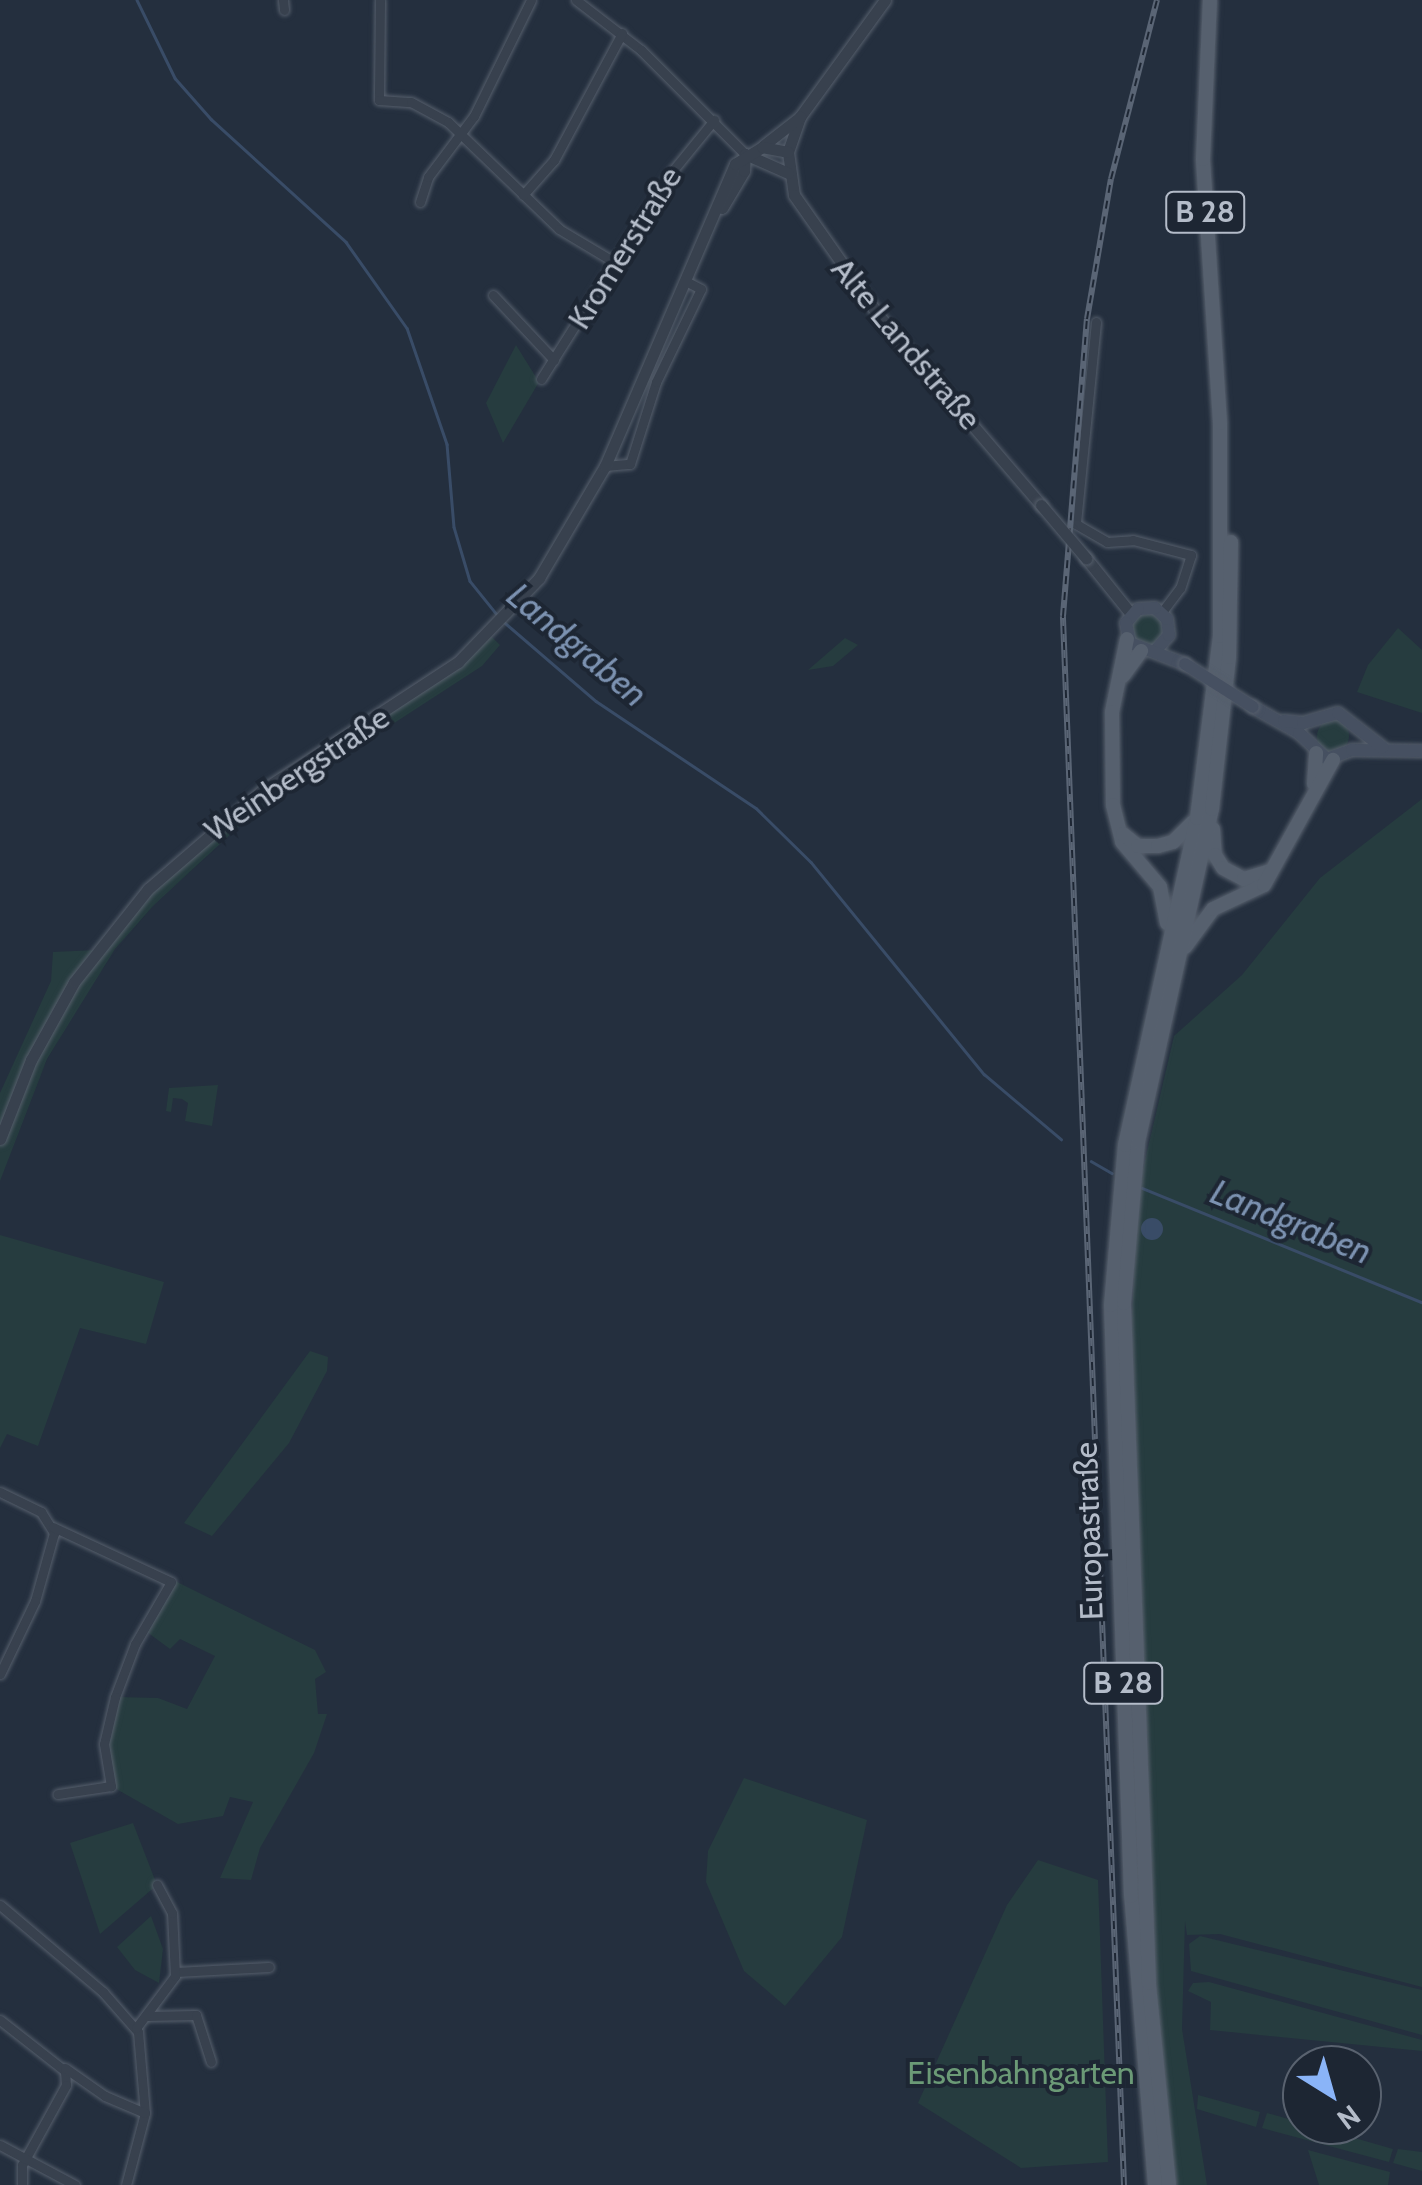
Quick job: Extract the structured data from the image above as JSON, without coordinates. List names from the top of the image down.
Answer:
{
  "streets": {
    "main road": ["B 28", "Europastraße"],
    "street": ["Kromerstraße", "Alte Landstraße", "Weinbergstraße"]
  },
  "crossings": [
    ["B 28", "Europastraße"]
  ],
  "water": ["Landgraben"],
  "parks": ["Eisenbahngarten"],
  "north": "bottom right"
}
